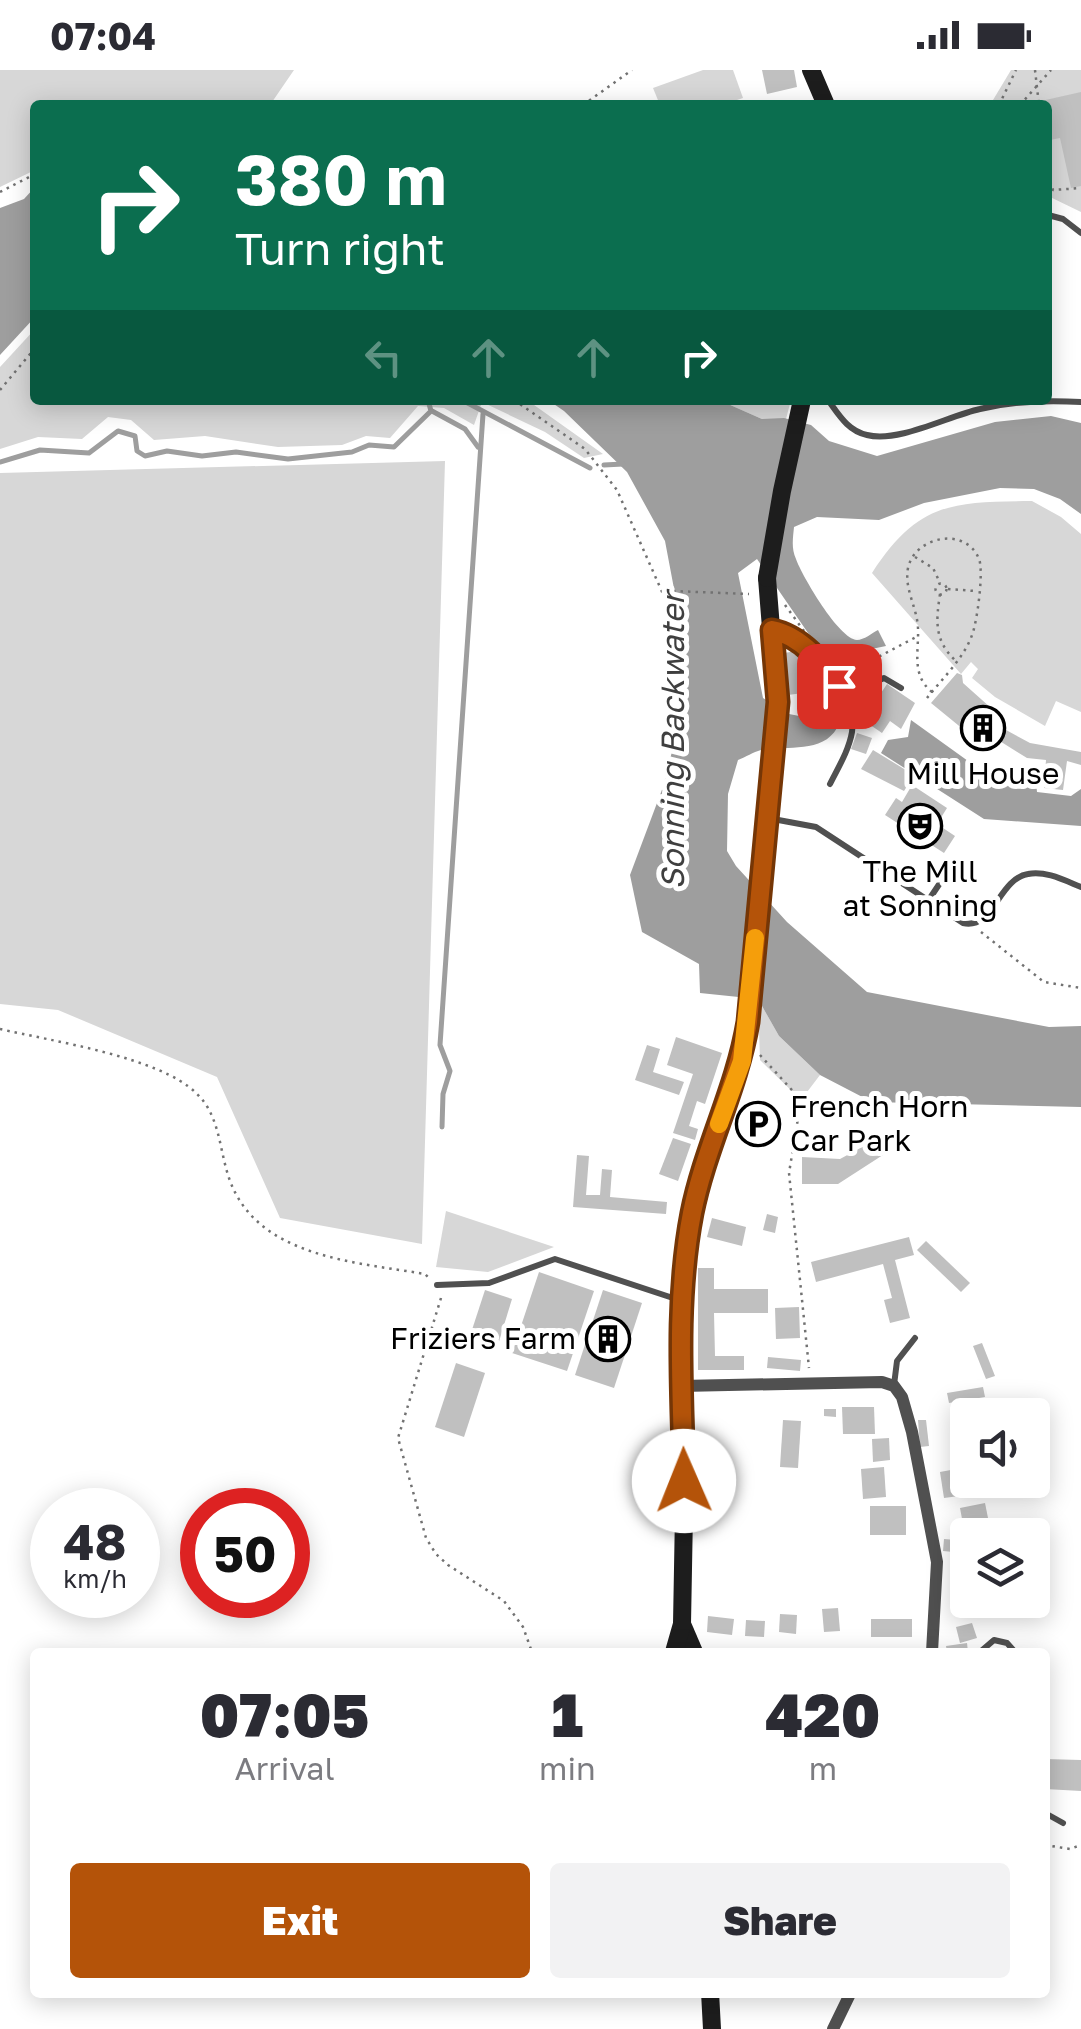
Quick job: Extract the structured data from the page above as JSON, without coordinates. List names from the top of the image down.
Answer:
{
  "water": ["Sonning Backwater"],
  "places": {
    "building": ["Mill House", "Friziers Farm"],
    "theatre": ["The Mill at Sonning"],
    "parking": ["French Horn Car Park"]
  },
  "page": {
    "status": "07:04",
    "turn": ["380 m", "Turn right"],
    "speed": "48 km/h",
    "limit": "50",
    "eta": [
      "07:05",
      "Arrival",
      "1",
      "min",
      "420",
      "m"
    ],
    "buttons": ["Exit", "Share"]
  }
}
